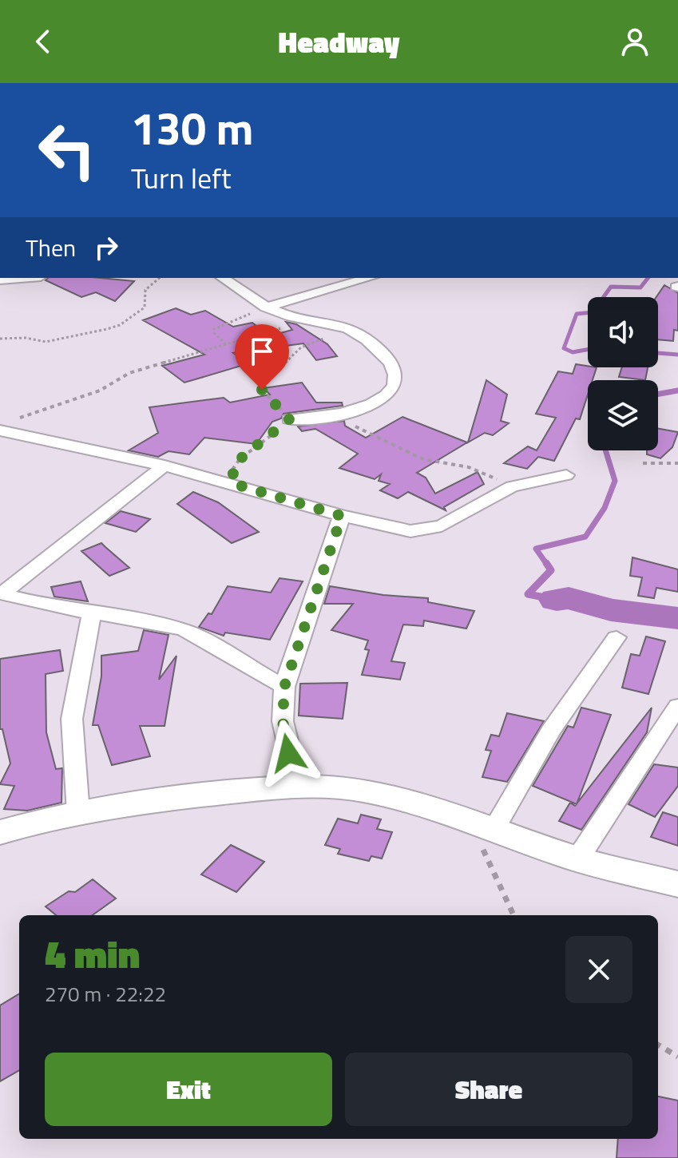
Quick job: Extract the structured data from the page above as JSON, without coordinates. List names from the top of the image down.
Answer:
{
  "page": {
    "header": "Headway",
    "turn": ["130 m", "Turn left"],
    "then": "Then",
    "heading": ["4 min", "270 m · 22:22"],
    "buttons": ["Exit", "Share"]
  }
}
